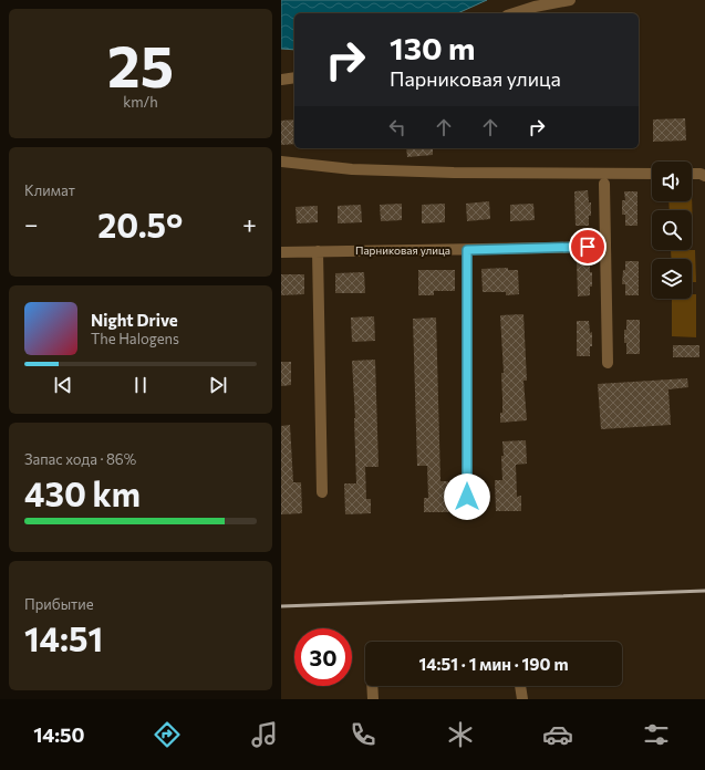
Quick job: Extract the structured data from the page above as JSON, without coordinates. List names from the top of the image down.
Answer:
{
  "streets": {
    "street": ["Парниковая улица"]
  },
  "page": {
    "tile": [
      ["25", "km/h"],
      "Климат",
      ["Запас хода · 86%", "430 km"],
      ["Прибытие", "14:51"]
    ],
    "turn": ["130 m", "Парниковая улица"],
    "heat": ["−", "20.5°", "+"],
    "song": ["Night Drive", "The Halogens"],
    "limit": "30",
    "trip": "14:51 · 1 мин · 190 m",
    "tabs": "14:50"
  }
}
